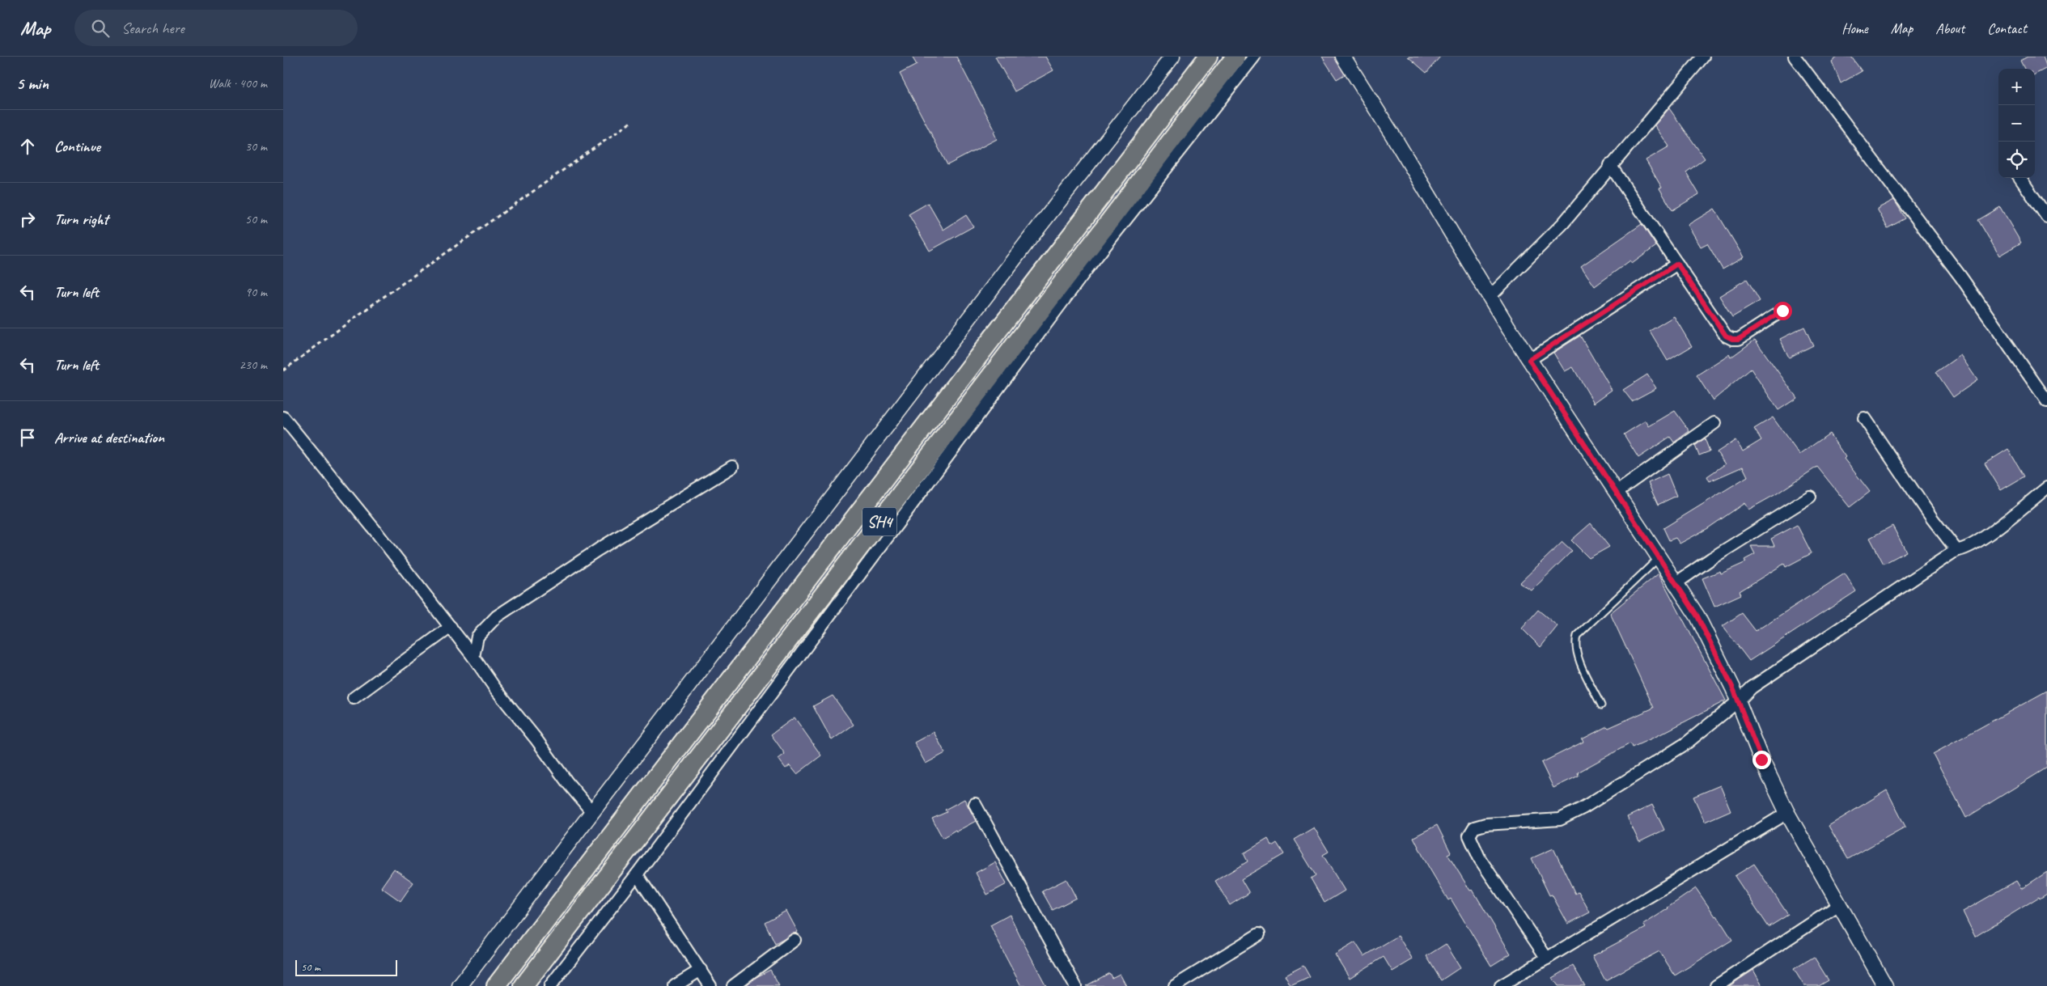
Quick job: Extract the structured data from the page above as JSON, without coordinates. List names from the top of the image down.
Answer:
{
  "streets": {
    "highway": ["SH4"]
  },
  "scale_bar": "50 m",
  "page": {
    "header": "Map",
    "search": "Search here",
    "nav": [
      "Home",
      "Map",
      "About",
      "Contact"
    ],
    "heading": ["5 min", "Walk · 400 m"],
    "map_buttons": ["+", "−"],
    "list": [
      ["Continue", "30 m"],
      ["Turn right", "50 m"],
      ["Turn left", "90 m"],
      ["Turn left", "230 m"],
      "Arrive at destination"
    ],
    "scale": "50 m"
  }
}
